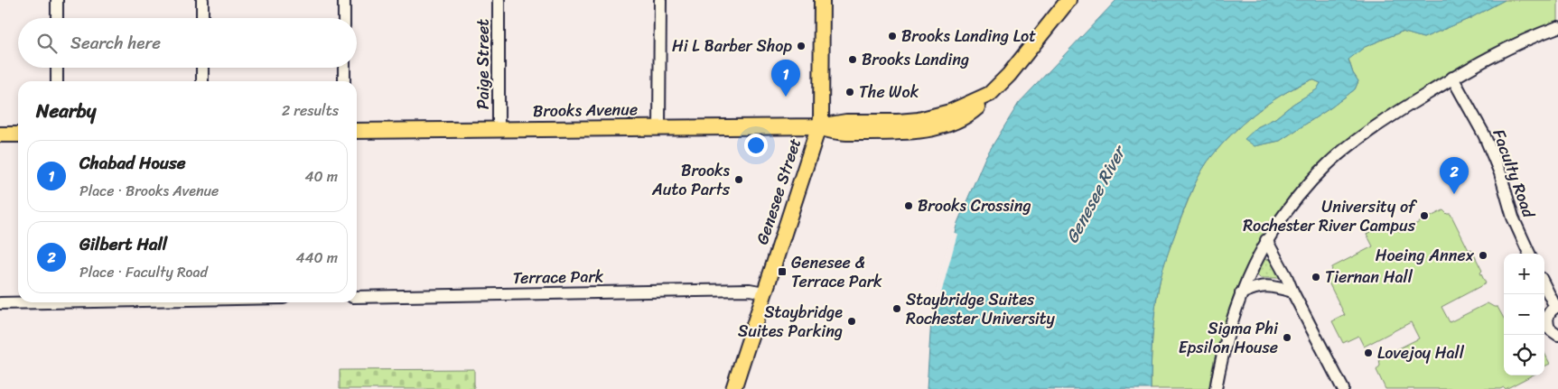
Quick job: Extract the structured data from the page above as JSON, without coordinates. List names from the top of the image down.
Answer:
{
  "streets": {
    "main road": ["Brooks Avenue", "Genesee Street"],
    "street": ["Paige Street", "Faculty Road", "Terrace Park"]
  },
  "crossings": [
    ["Paige Street", "Brooks Avenue"],
    ["Brooks Avenue", "Genesee Street"],
    ["Genesee Street", "Terrace Park"]
  ],
  "water": ["Genesee River"],
  "places": {
    "other": [
      "Brooks Landing Lot",
      "Hi L Barber Shop",
      "Brooks Landing",
      "The Wok",
      "Brooks Auto Parts",
      "Brooks Crossing",
      "University of Rochester River Campus",
      "Hoeing Annex",
      "Tiernan Hall",
      "Staybridge Suites Rochester University",
      "Staybridge Suites Parking",
      "Sigma Phi Epsilon House",
      "Lovejoy Hall"
    ],
    "transit": ["Genesee & Terrace Park"]
  },
  "page": {
    "search": "Search here",
    "pins": ["1", "2"],
    "heading": ["Nearby", "2 results"],
    "list": [
      {
        "mark": "1",
        "name": "Chabad House",
        "note": "Place · Brooks Avenue",
        "value": "40 m"
      },
      {
        "mark": "2",
        "name": "Gilbert Hall",
        "note": "Place · Faculty Road",
        "value": "440 m"
      }
    ],
    "map_buttons": ["+", "−"]
  }
}
